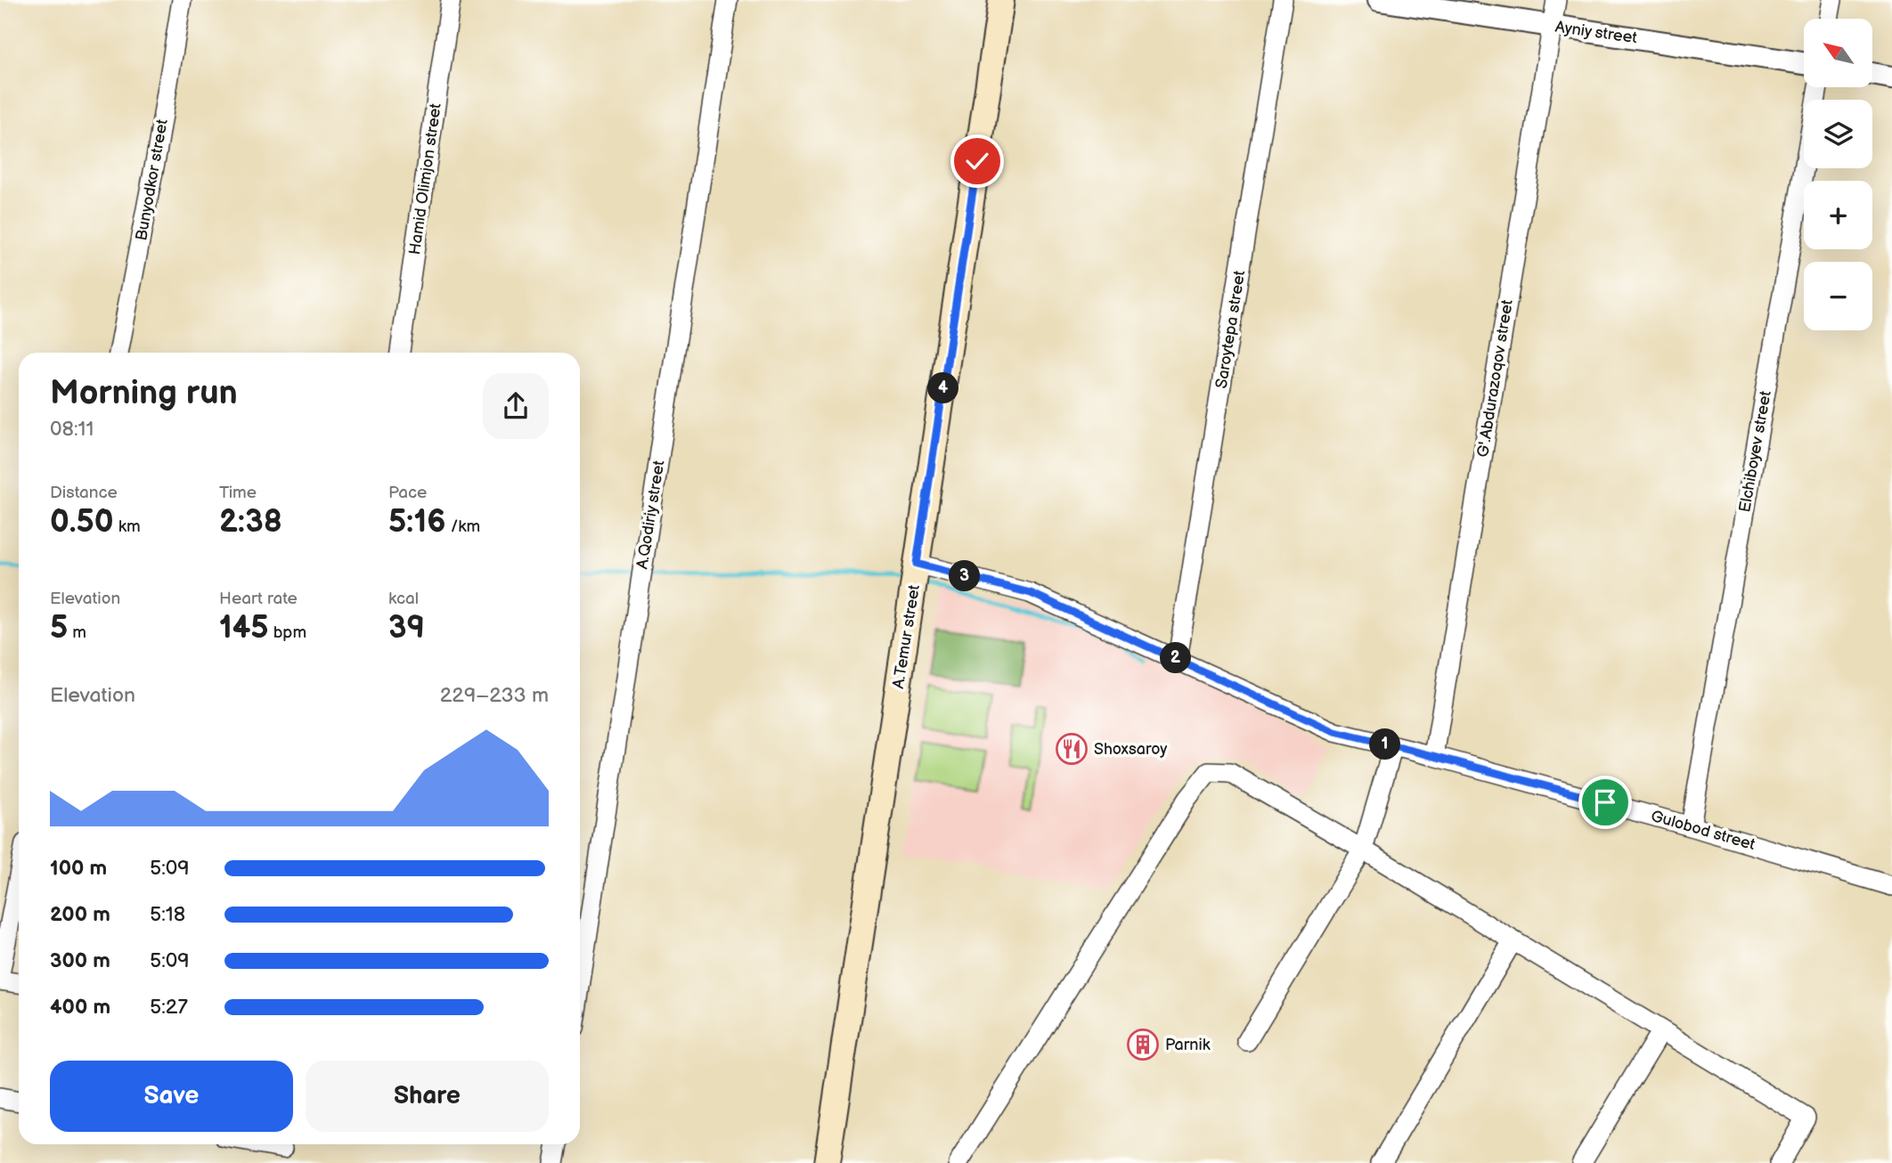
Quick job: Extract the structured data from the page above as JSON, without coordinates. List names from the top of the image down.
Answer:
{
  "streets": {
    "main road": ["A.Temur street"],
    "street": [
      "Ayniy street",
      "Hamid Olimjon street",
      "Bunyodkor street",
      "Saroytepa street",
      "G'.Abdurazoqov street",
      "Elchiboyev street",
      "A.Qodiriy street",
      "Gulobod street"
    ]
  },
  "crossings": [
    ["Ayniy street", "G'.Abdurazoqov street"],
    ["Saroytepa street", "Gulobod street"],
    ["G'.Abdurazoqov street", "Gulobod street"],
    ["Elchiboyev street", "Gulobod street"],
    ["A.Temur street", "Gulobod street"]
  ],
  "places": {
    "restaurant": ["Shoxsaroy"],
    "building": ["Parnik"]
  },
  "north": "top left",
  "page": {
    "map_buttons": ["+", "−"],
    "heading": ["Morning run", "08:11"],
    "pins": [
      "4",
      "3",
      "2",
      "1"
    ],
    "stats": [
      ["Distance", "0.50 km"],
      ["Time", "2:38"],
      ["Pace", "5:16 /km"],
      ["Elevation", "5 m"],
      ["Heart rate", "145 bpm"],
      ["kcal", "39"]
    ],
    "chart": ["Elevation", "229–233 m"],
    "list": [
      {
        "name": "100 m",
        "note": "5:09"
      },
      {
        "name": "200 m",
        "note": "5:18"
      },
      {
        "name": "300 m",
        "note": "5:09"
      },
      {
        "name": "400 m",
        "note": "5:27"
      }
    ],
    "buttons": ["Save", "Share"]
  }
}
